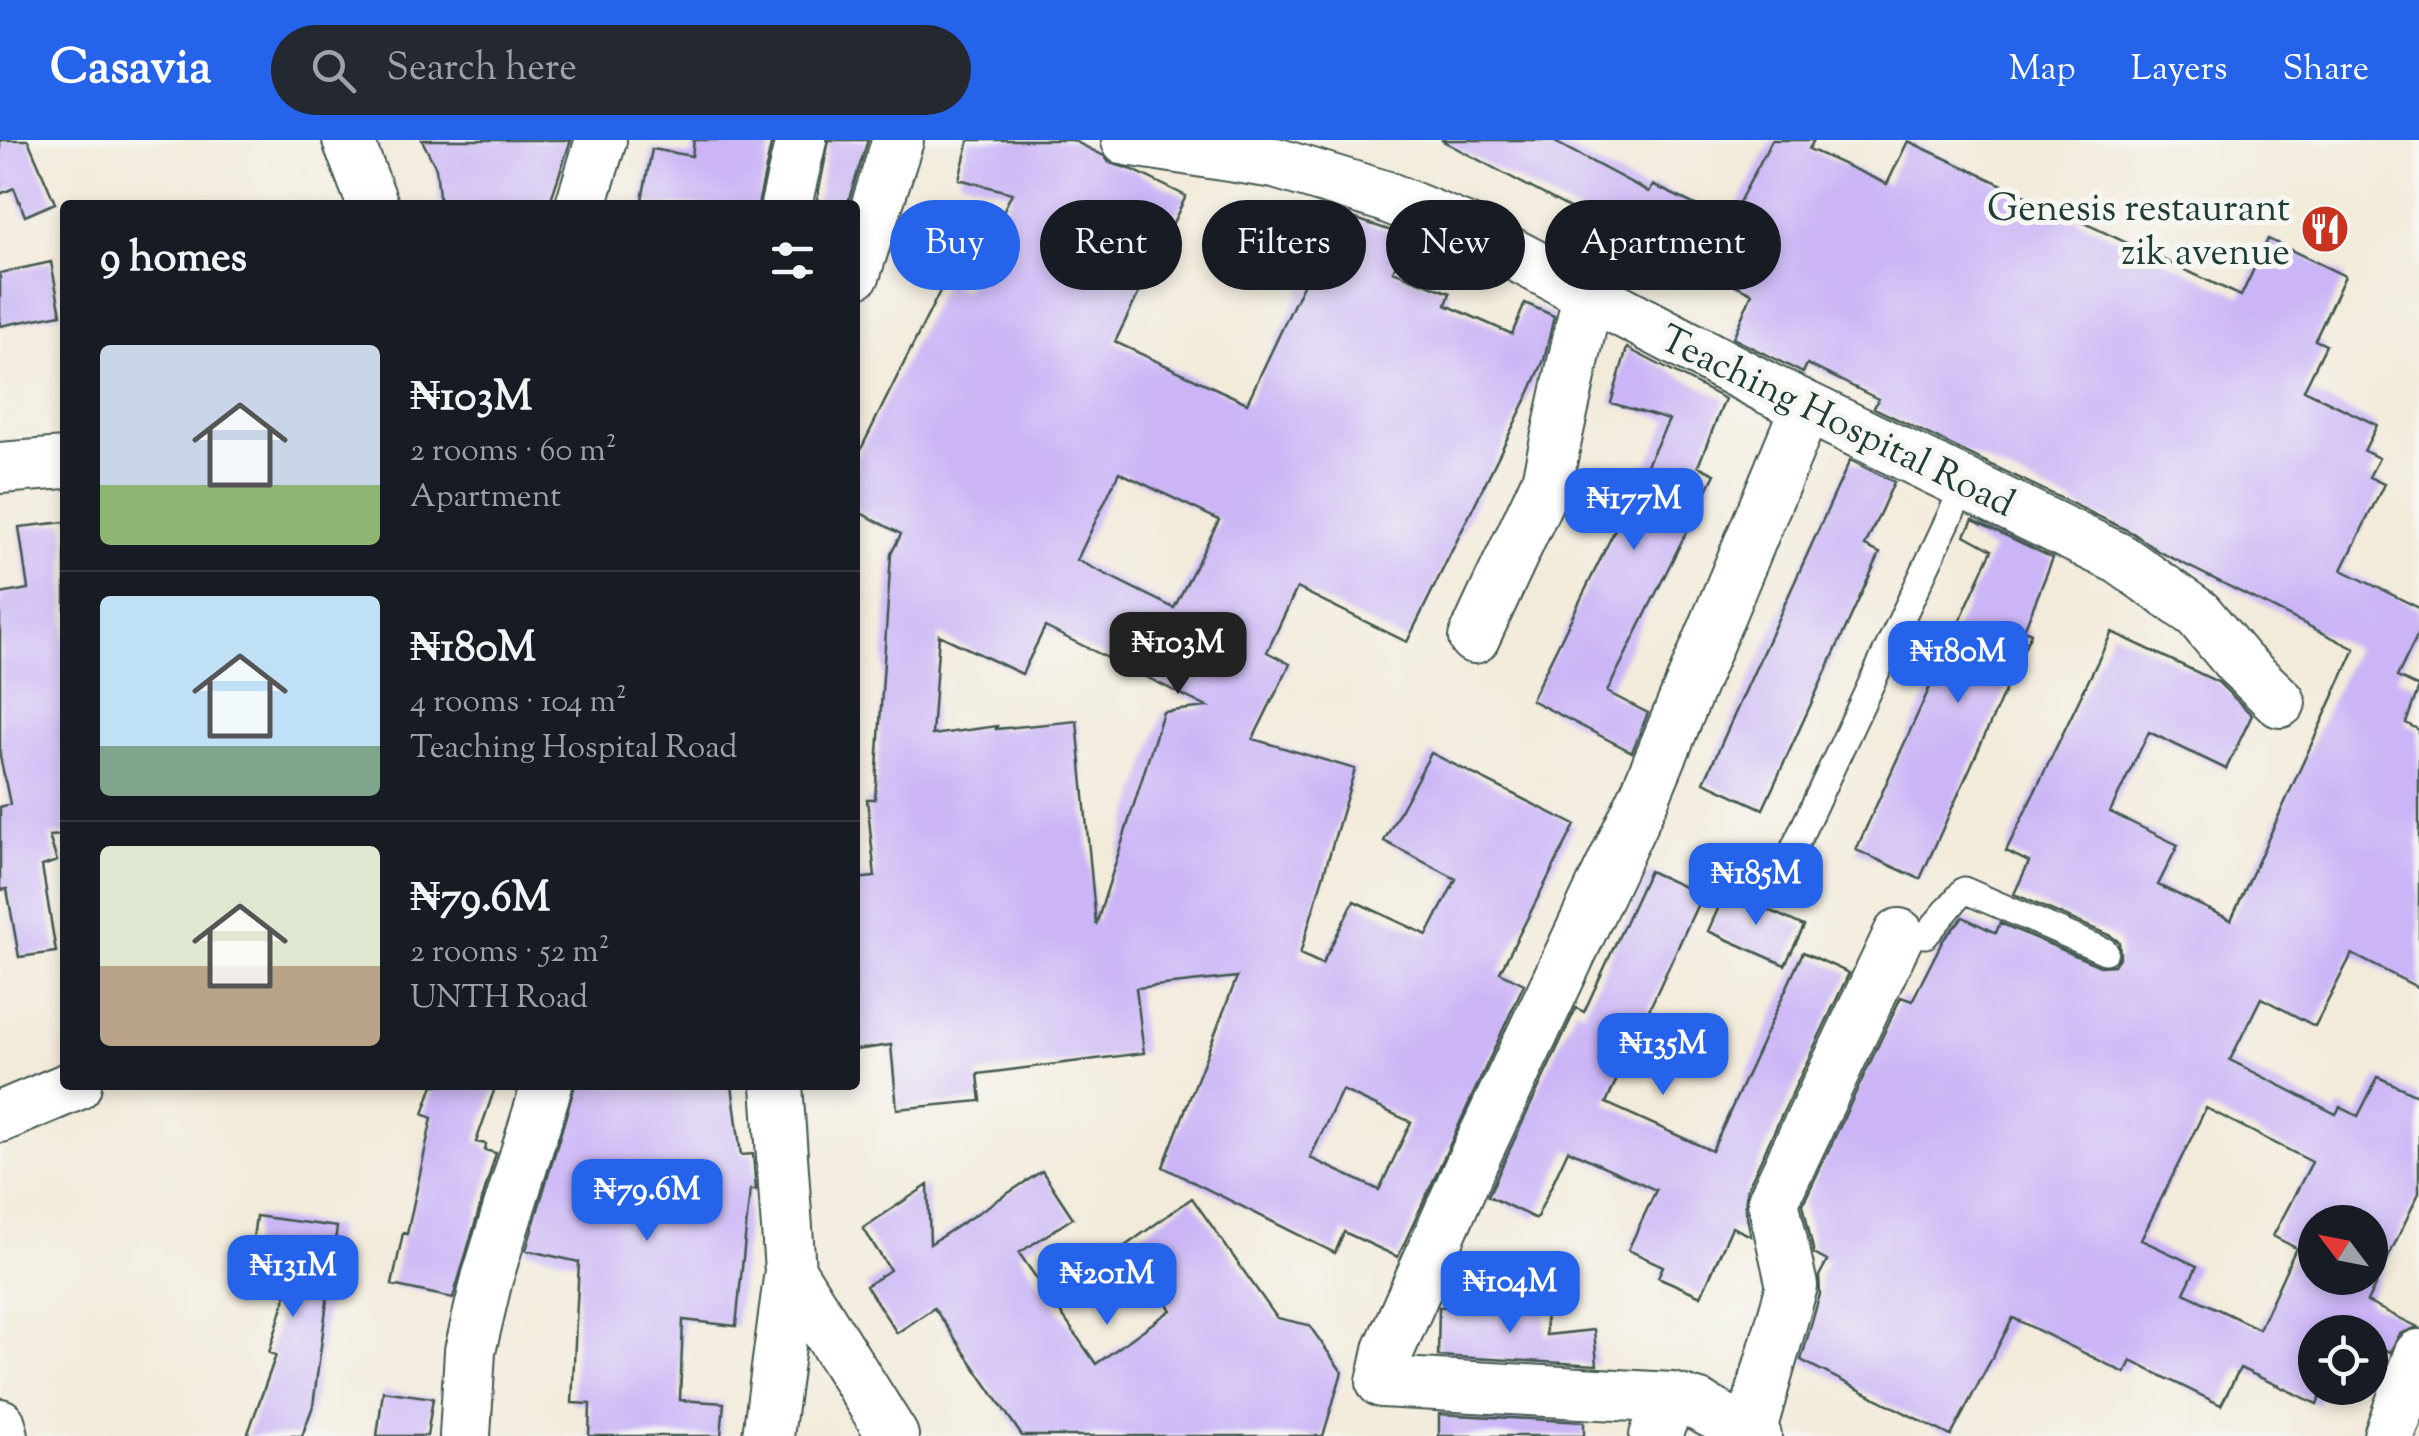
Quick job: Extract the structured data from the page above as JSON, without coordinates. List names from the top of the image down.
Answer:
{
  "streets": {
    "street": ["Teaching Hospital Road"]
  },
  "places": {
    "restaurant": ["Genesis restaurant zik avenue"]
  },
  "north": "top left",
  "page": {
    "header": "Casavia",
    "search": "Search here",
    "nav": ["Map", "Layers", "Share"],
    "chip": [
      "Buy",
      "Rent",
      "Filters",
      "New",
      "Apartment"
    ],
    "heading": "9 homes",
    "list": [
      {
        "name": "₦103M",
        "note": "2 rooms · 60 m² · Apartment"
      },
      {
        "name": "₦180M",
        "note": "4 rooms · 104 m² · Teaching Hospital Road"
      },
      {
        "name": "₦79.6M",
        "note": "2 rooms · 52 m² · UNTH Road"
      }
    ],
    "price": [
      "₦177M",
      "₦103M",
      "₦180M",
      "₦185M",
      "₦135M",
      "₦79.6M",
      "₦131M",
      "₦201M",
      "₦104M"
    ]
  }
}
